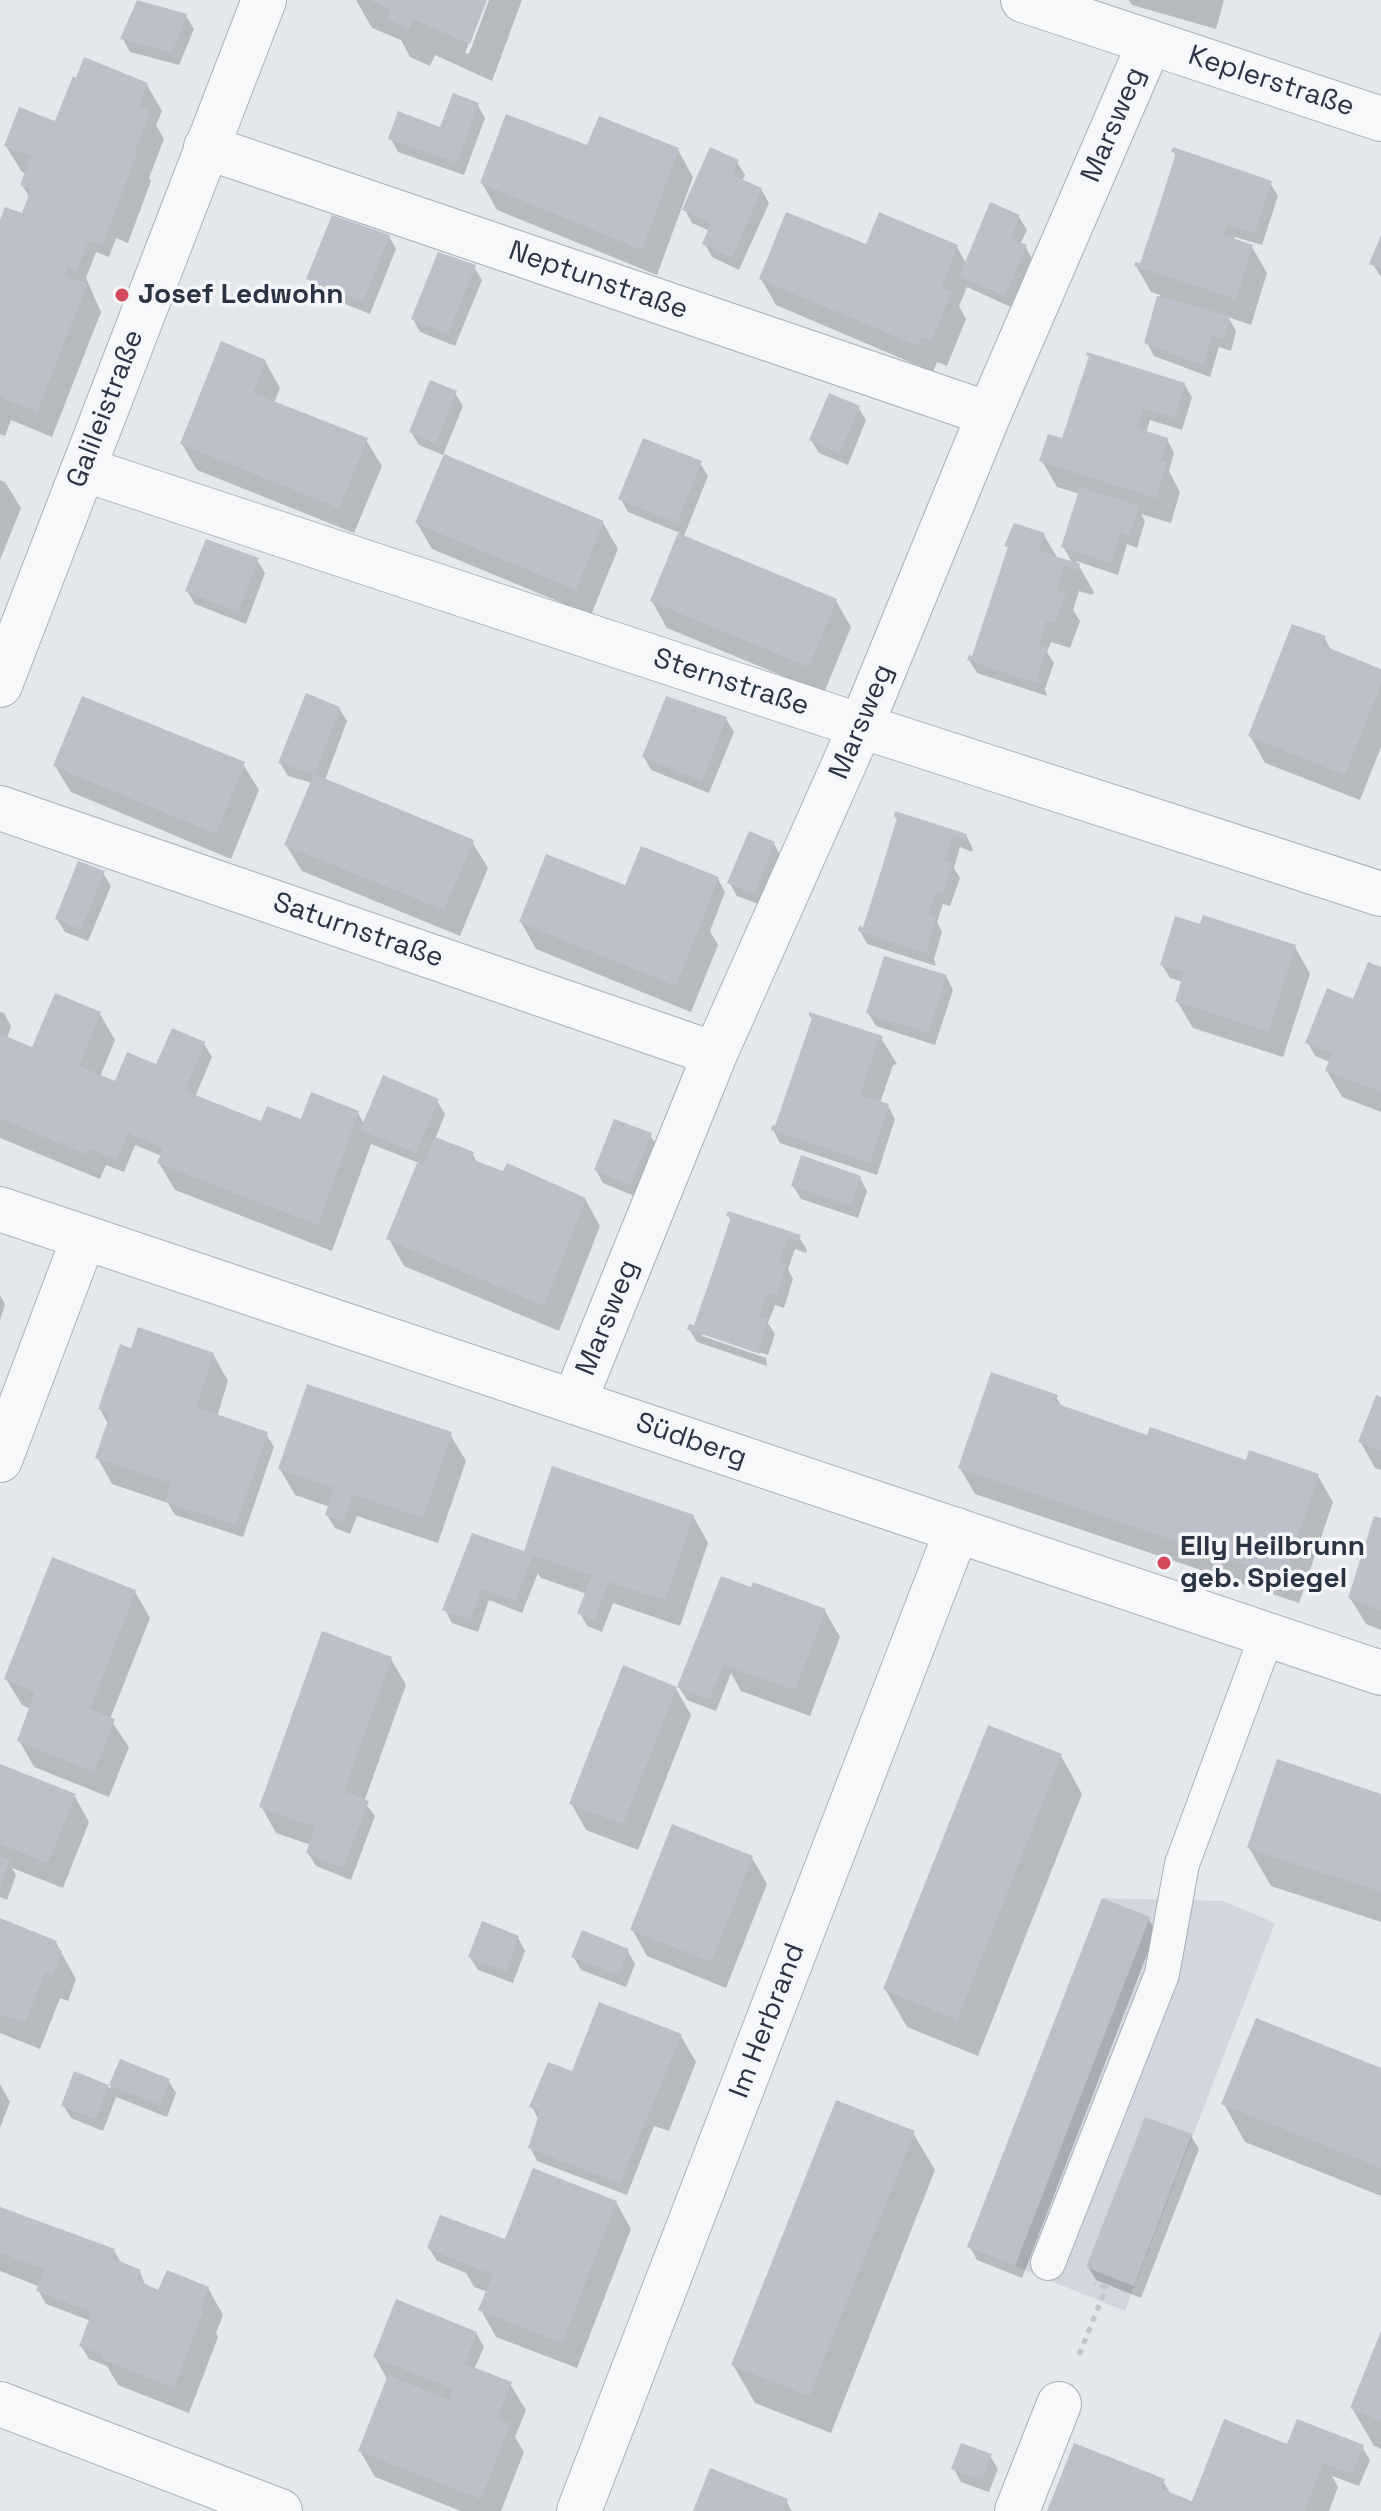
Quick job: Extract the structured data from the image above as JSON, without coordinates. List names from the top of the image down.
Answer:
{
  "streets": {
    "street": [
      "Keplerstraße",
      "Marsweg",
      "Neptunstraße",
      "Galileistraße",
      "Sternstraße",
      "Saturnstraße",
      "Südberg",
      "Im Herbrand"
    ]
  },
  "crossings": [
    ["Keplerstraße", "Marsweg"],
    ["Marsweg", "Neptunstraße"],
    ["Marsweg", "Sternstraße"],
    ["Marsweg", "Saturnstraße"],
    ["Marsweg", "Südberg"],
    ["Neptunstraße", "Galileistraße"],
    ["Galileistraße", "Sternstraße"],
    ["Südberg", "Im Herbrand"]
  ],
  "places": ["Josef Ledwohn", "Elly Heilbrunn geb. Spiegel"]
}
